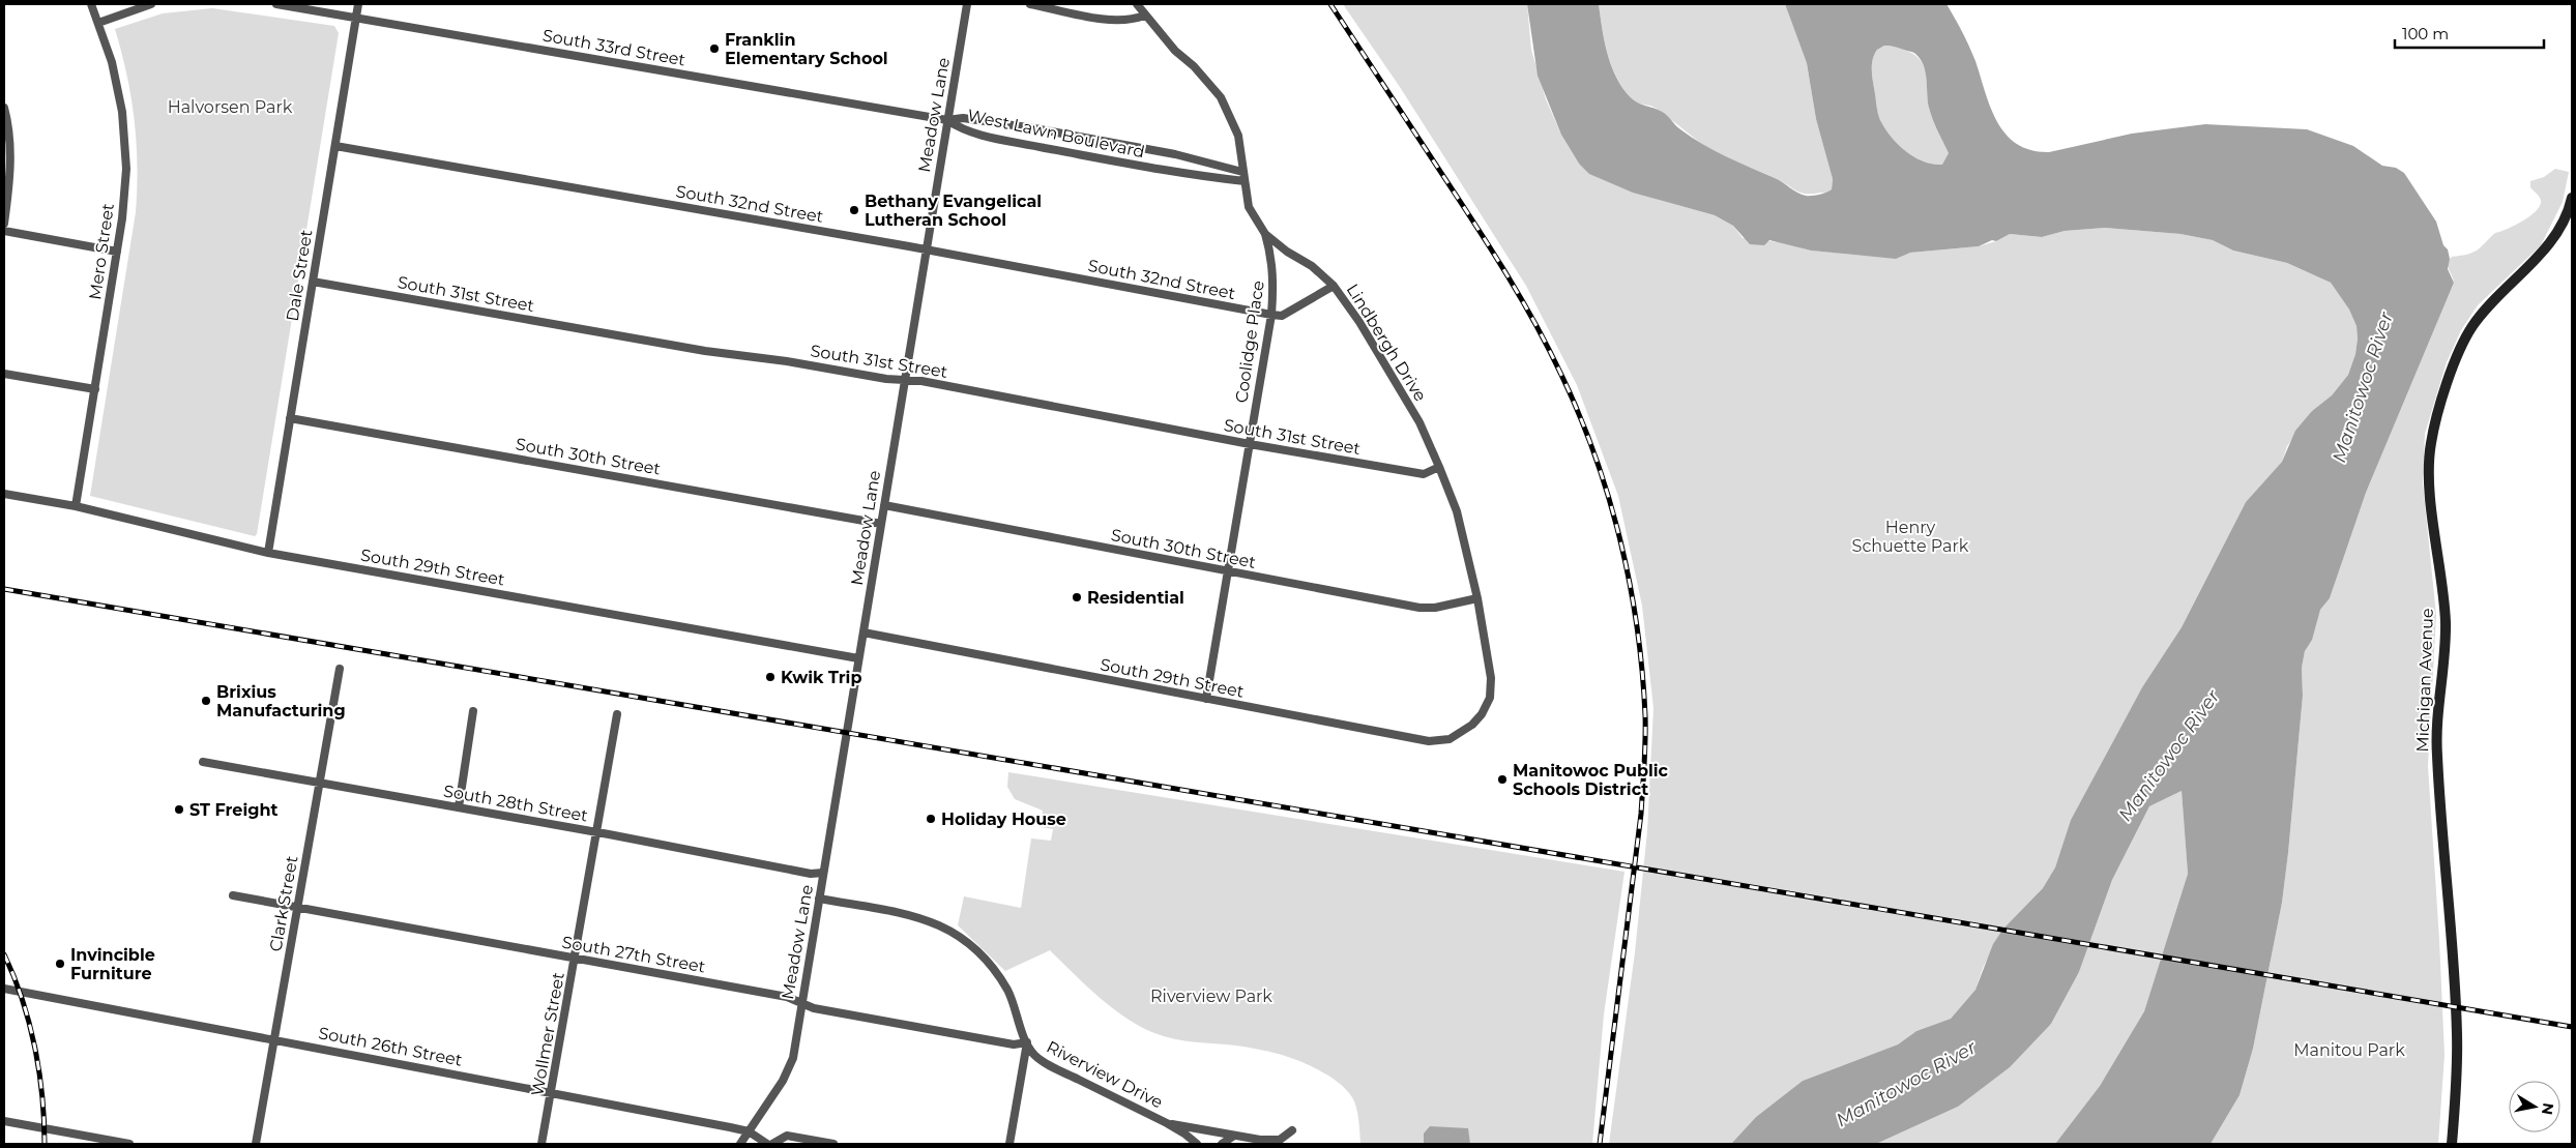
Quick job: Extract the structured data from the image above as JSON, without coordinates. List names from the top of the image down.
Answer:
{
  "streets": {
    "street": [
      "South 33rd Street",
      "Meadow Lane",
      "West Lawn Boulevard",
      "South 32nd Street",
      "Mero Street",
      "Dale Street",
      "South 31st Street",
      "Coolidge Place",
      "Lindbergh Drive",
      "South 30th Street",
      "South 29th Street",
      "Michigan Avenue",
      "South 28th Street",
      "Clark Street",
      "South 27th Street",
      "Wollmer Street",
      "South 26th Street",
      "Riverview Drive"
    ]
  },
  "crossings": [
    ["South 33rd Street", "Meadow Lane"],
    ["South 33rd Street", "West Lawn Boulevard"],
    ["South 33rd Street", "Dale Street"],
    ["Meadow Lane", "West Lawn Boulevard"],
    ["Meadow Lane", "South 32nd Street"],
    ["Meadow Lane", "South 31st Street"],
    ["Meadow Lane", "South 30th Street"],
    ["Meadow Lane", "South 29th Street"],
    ["Meadow Lane", "South 28th Street"],
    ["Meadow Lane", "South 27th Street"],
    ["Meadow Lane", "South 26th Street"],
    ["Meadow Lane", "Riverview Drive"],
    ["West Lawn Boulevard", "Lindbergh Drive"],
    ["South 32nd Street", "Dale Street"],
    ["South 32nd Street", "Coolidge Place"],
    ["South 32nd Street", "Lindbergh Drive"],
    ["Mero Street", "South 29th Street"],
    ["Dale Street", "South 31st Street"],
    ["Dale Street", "South 30th Street"],
    ["Dale Street", "South 29th Street"],
    ["South 31st Street", "Coolidge Place"],
    ["South 31st Street", "Lindbergh Drive"],
    ["Coolidge Place", "Lindbergh Drive"],
    ["Coolidge Place", "South 30th Street"],
    ["Coolidge Place", "South 29th Street"],
    ["Lindbergh Drive", "South 30th Street"],
    ["Lindbergh Drive", "South 29th Street"],
    ["South 28th Street", "Clark Street"],
    ["South 28th Street", "Wollmer Street"],
    ["Clark Street", "South 27th Street"],
    ["Clark Street", "South 26th Street"],
    ["South 27th Street", "Wollmer Street"],
    ["South 27th Street", "Riverview Drive"],
    ["Wollmer Street", "South 26th Street"]
  ],
  "water": ["Manitowoc River"],
  "parks": [
    "Halvorsen Park",
    "Henry Schuette Park",
    "Riverview Park",
    "Manitou Park"
  ],
  "places": [
    "Franklin Elementary School",
    "Bethany Evangelical Lutheran School",
    "Residential",
    "Kwik Trip",
    "Brixius Manufacturing",
    "Manitowoc Public Schools District",
    "ST Freight",
    "Holiday House",
    "Invincible Furniture"
  ],
  "scale_bar": "100 m",
  "north": "right"
}
